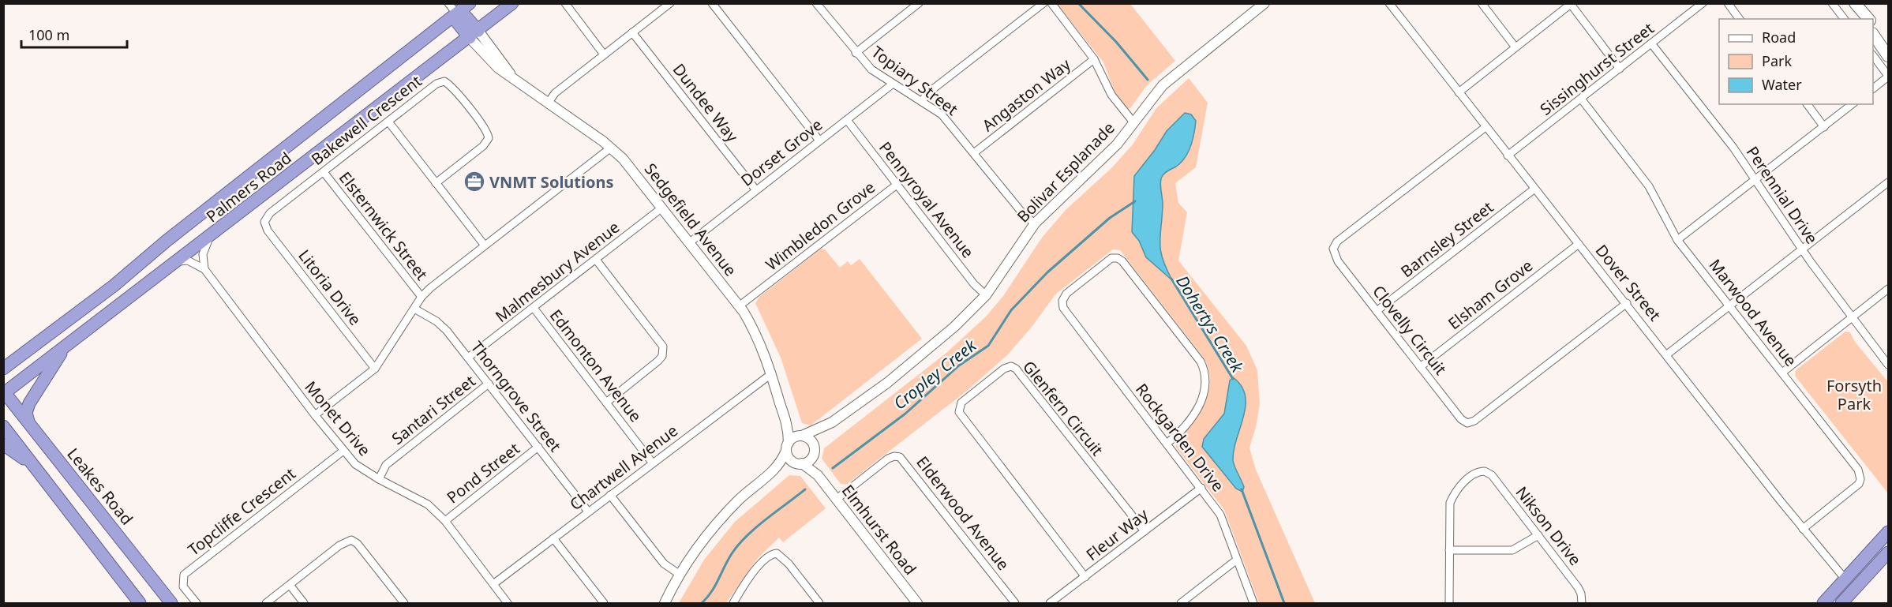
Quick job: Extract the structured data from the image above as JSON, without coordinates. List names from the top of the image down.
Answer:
{
  "streets": {
    "highway": ["Palmers Road", "Leakes Road"],
    "street": [
      "Sissinghurst Street",
      "Topiary Street",
      "Angaston Way",
      "Dundee Way",
      "Bakewell Crescent",
      "Dorset Grove",
      "Bolivar Esplanade",
      "Perennial Drive",
      "Pennyroyal Avenue",
      "Sedgefield Avenue",
      "Elsternwick Street",
      "Wimbledon Grove",
      "Barnsley Street",
      "Malmesbury Avenue",
      "Dover Street",
      "Litoria Drive",
      "Elsham Grove",
      "Marwood Avenue",
      "Clovelly Circuit",
      "Edmonton Avenue",
      "Thorngrove Street",
      "Glenfern Circuit",
      "Santari Street",
      "Monet Drive",
      "Rockgarden Drive",
      "Chartwell Avenue",
      "Pond Street",
      "Topcliffe Crescent",
      "Elderwood Avenue",
      "Nikson Drive",
      "Elmhurst Road",
      "Fleur Way"
    ]
  },
  "crossings": [
    ["Sissinghurst Street", "Perennial Drive"],
    ["Sissinghurst Street", "Dover Street"],
    ["Sissinghurst Street", "Marwood Avenue"],
    ["Topiary Street", "Angaston Way"],
    ["Topiary Street", "Dorset Grove"],
    ["Topiary Street", "Bolivar Esplanade"],
    ["Dundee Way", "Dorset Grove"],
    ["Bakewell Crescent", "Elsternwick Street"],
    ["Bakewell Crescent", "Litoria Drive"],
    ["Dorset Grove", "Pennyroyal Avenue"],
    ["Dorset Grove", "Sedgefield Avenue"],
    ["Bolivar Esplanade", "Pennyroyal Avenue"],
    ["Bolivar Esplanade", "Sedgefield Avenue"],
    ["Bolivar Esplanade", "Elmhurst Road"],
    ["Palmers Road", "Sedgefield Avenue"],
    ["Palmers Road", "Leakes Road"],
    ["Pennyroyal Avenue", "Wimbledon Grove"],
    ["Sedgefield Avenue", "Wimbledon Grove"],
    ["Sedgefield Avenue", "Malmesbury Avenue"],
    ["Sedgefield Avenue", "Chartwell Avenue"],
    ["Sedgefield Avenue", "Elmhurst Road"],
    ["Barnsley Street", "Dover Street"],
    ["Barnsley Street", "Clovelly Circuit"],
    ["Malmesbury Avenue", "Edmonton Avenue"],
    ["Malmesbury Avenue", "Thorngrove Street"],
    ["Dover Street", "Elsham Grove"],
    ["Dover Street", "Marwood Avenue"],
    ["Dover Street", "Clovelly Circuit"],
    ["Elsham Grove", "Clovelly Circuit"],
    ["Edmonton Avenue", "Chartwell Avenue"],
    ["Thorngrove Street", "Santari Street"],
    ["Thorngrove Street", "Chartwell Avenue"],
    ["Thorngrove Street", "Pond Street"],
    ["Glenfern Circuit", "Fleur Way"],
    ["Santari Street", "Monet Drive"],
    ["Monet Drive", "Chartwell Avenue"],
    ["Monet Drive", "Pond Street"],
    ["Monet Drive", "Topcliffe Crescent"],
    ["Rockgarden Drive", "Fleur Way"],
    ["Elderwood Avenue", "Elmhurst Road"]
  ],
  "water": ["Dohertys Creek", "Cropley Creek"],
  "parks": ["Forsyth Park"],
  "places": {
    "office": ["VNMT Solutions"]
  },
  "legend": ["Road", "Park", "Water"],
  "scale_bar": "100 m"
}
